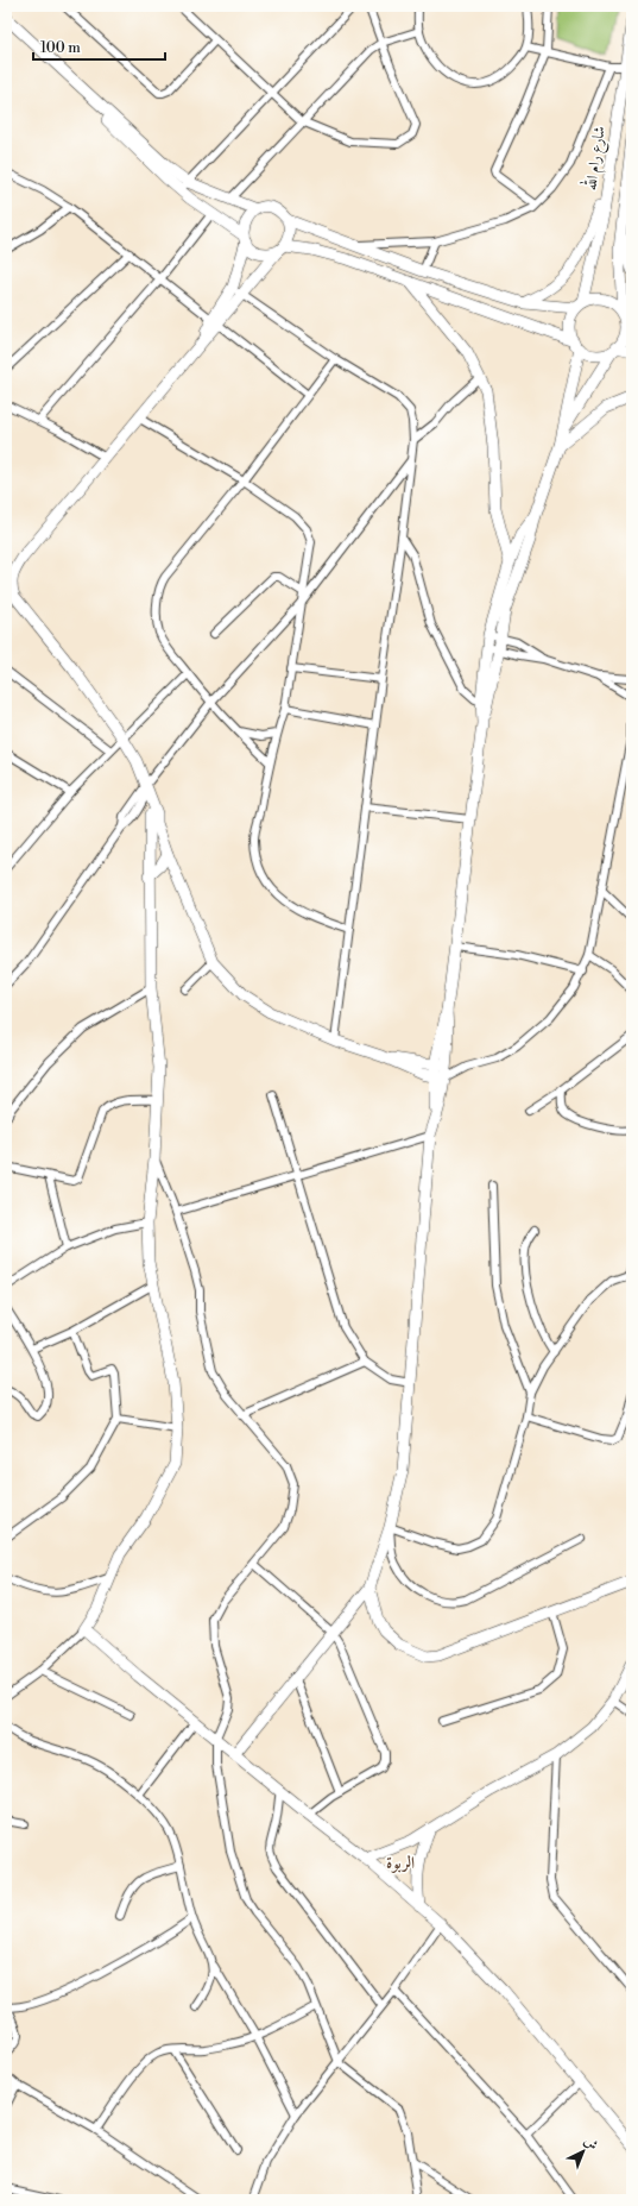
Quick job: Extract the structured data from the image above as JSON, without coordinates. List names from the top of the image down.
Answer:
{
  "streets": {
    "street": ["شارع رام الله"]
  },
  "districts": ["الربوة"],
  "scale_bar": "100 m",
  "north": "top right"
}
